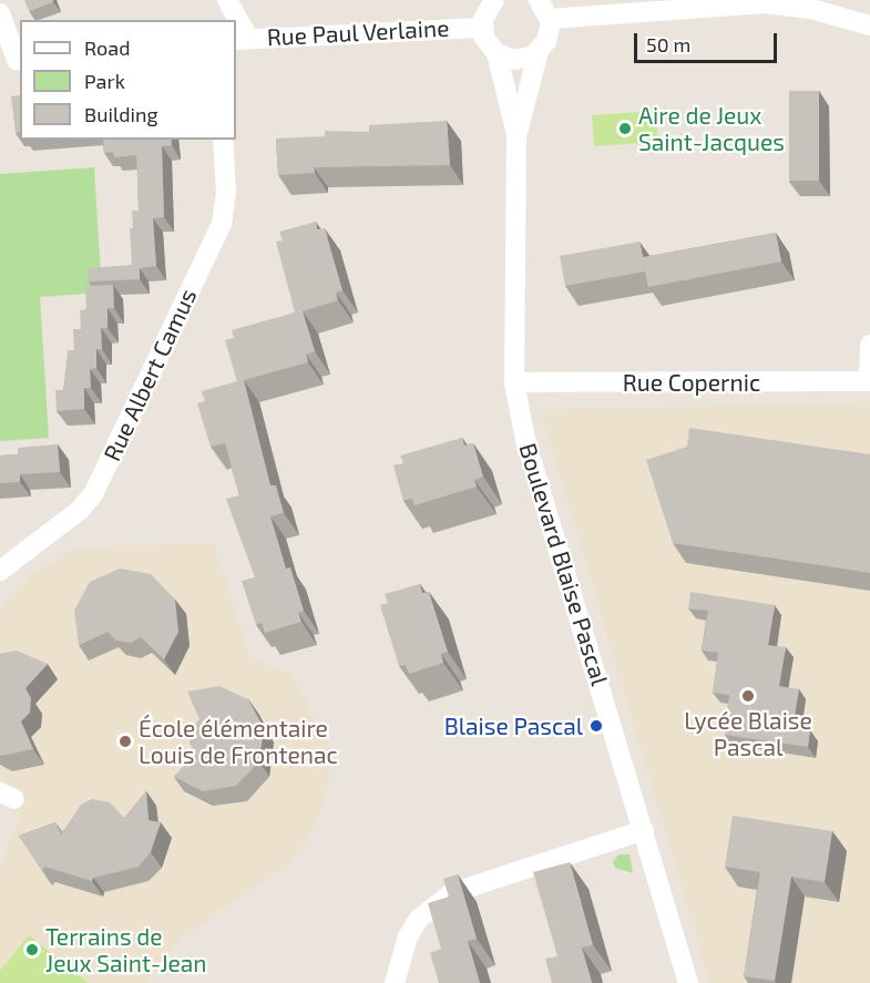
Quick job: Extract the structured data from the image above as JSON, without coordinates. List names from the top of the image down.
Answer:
{
  "streets": {
    "street": [
      "Rue Paul Verlaine",
      "Rue Albert Camus",
      "Rue Copernic",
      "Boulevard Blaise Pascal"
    ]
  },
  "crossings": [
    ["Rue Paul Verlaine", "Boulevard Blaise Pascal"],
    ["Rue Copernic", "Boulevard Blaise Pascal"]
  ],
  "places": [
    "Aire de Jeux Saint-Jacques",
    "Lycée Blaise Pascal",
    "Blaise Pascal",
    "École élémentaire Louis de Frontenac",
    "Terrains de Jeux Saint-Jean"
  ],
  "legend": ["Road", "Park", "Building"],
  "scale_bar": "50 m"
}
